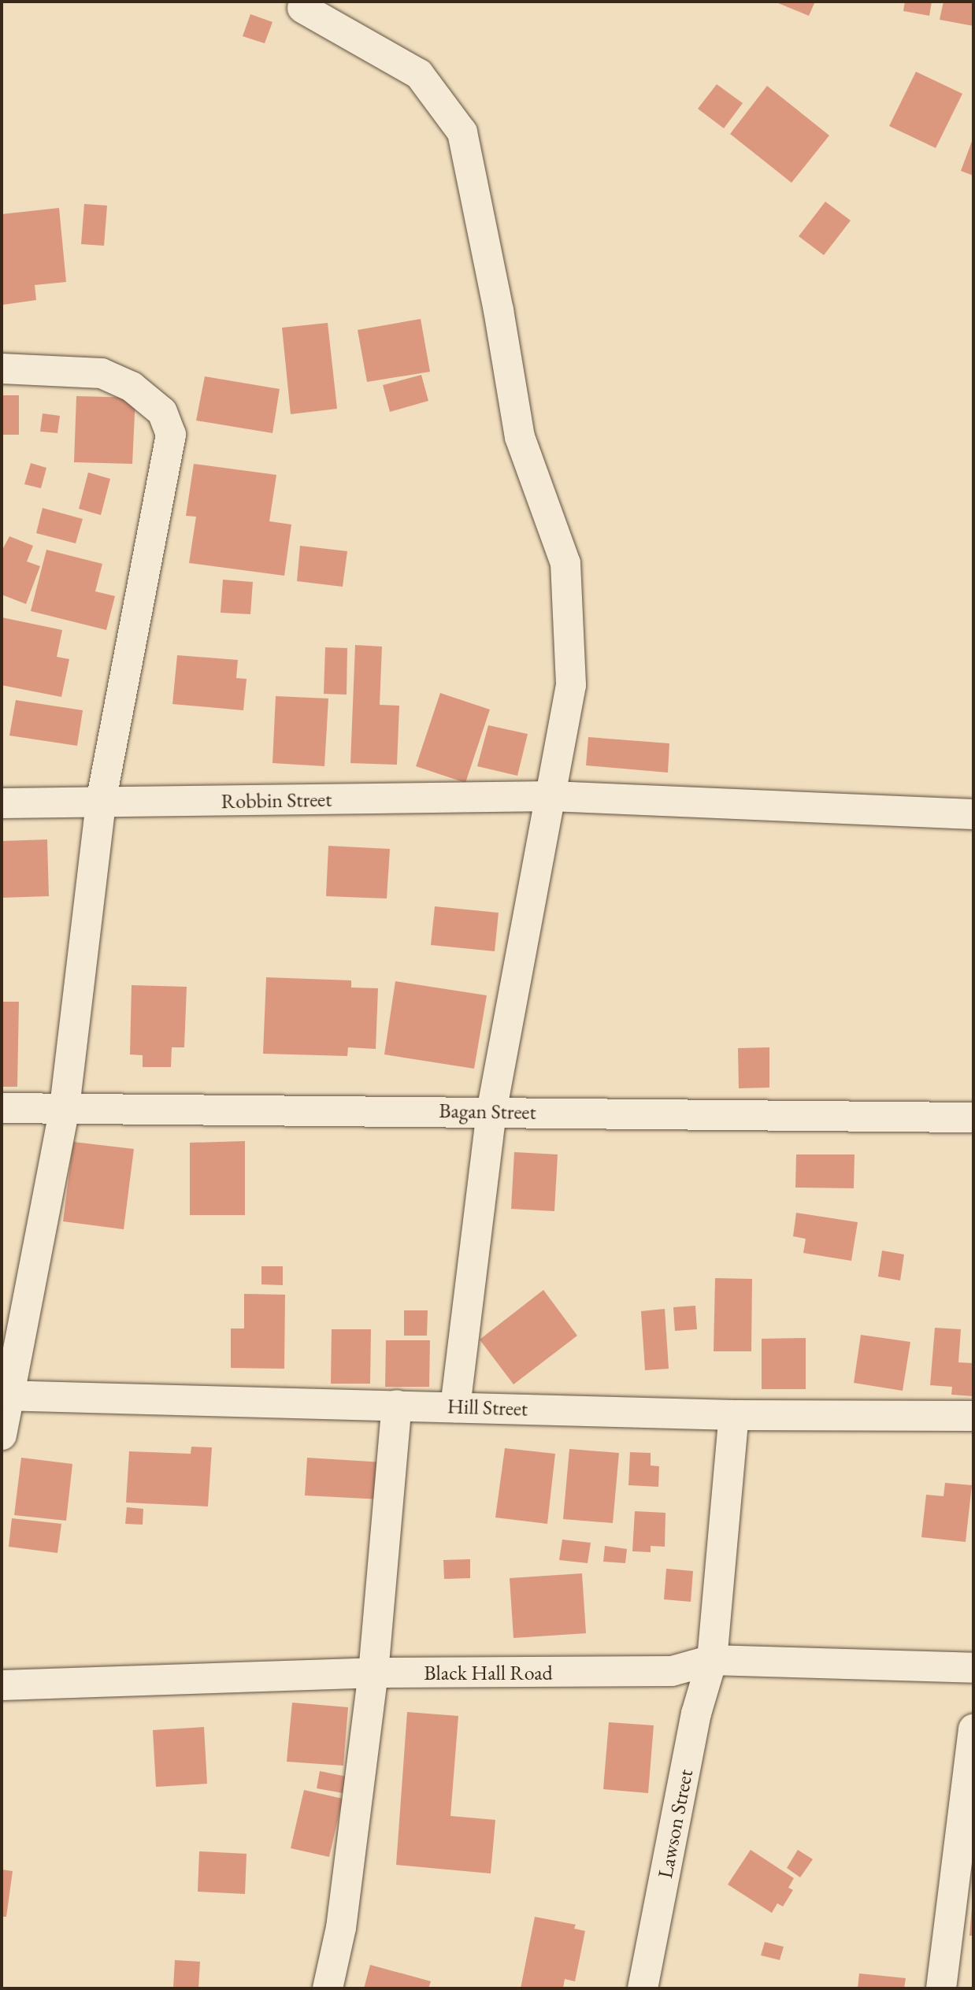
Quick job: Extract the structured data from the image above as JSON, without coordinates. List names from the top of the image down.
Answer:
{
  "streets": {
    "street": [
      "Robbin Street",
      "Bagan Street",
      "Hill Street",
      "Black Hall Road",
      "Lawson Street"
    ]
  },
  "crossings": [
    ["Hill Street", "Lawson Street"],
    ["Black Hall Road", "Lawson Street"]
  ]
}
